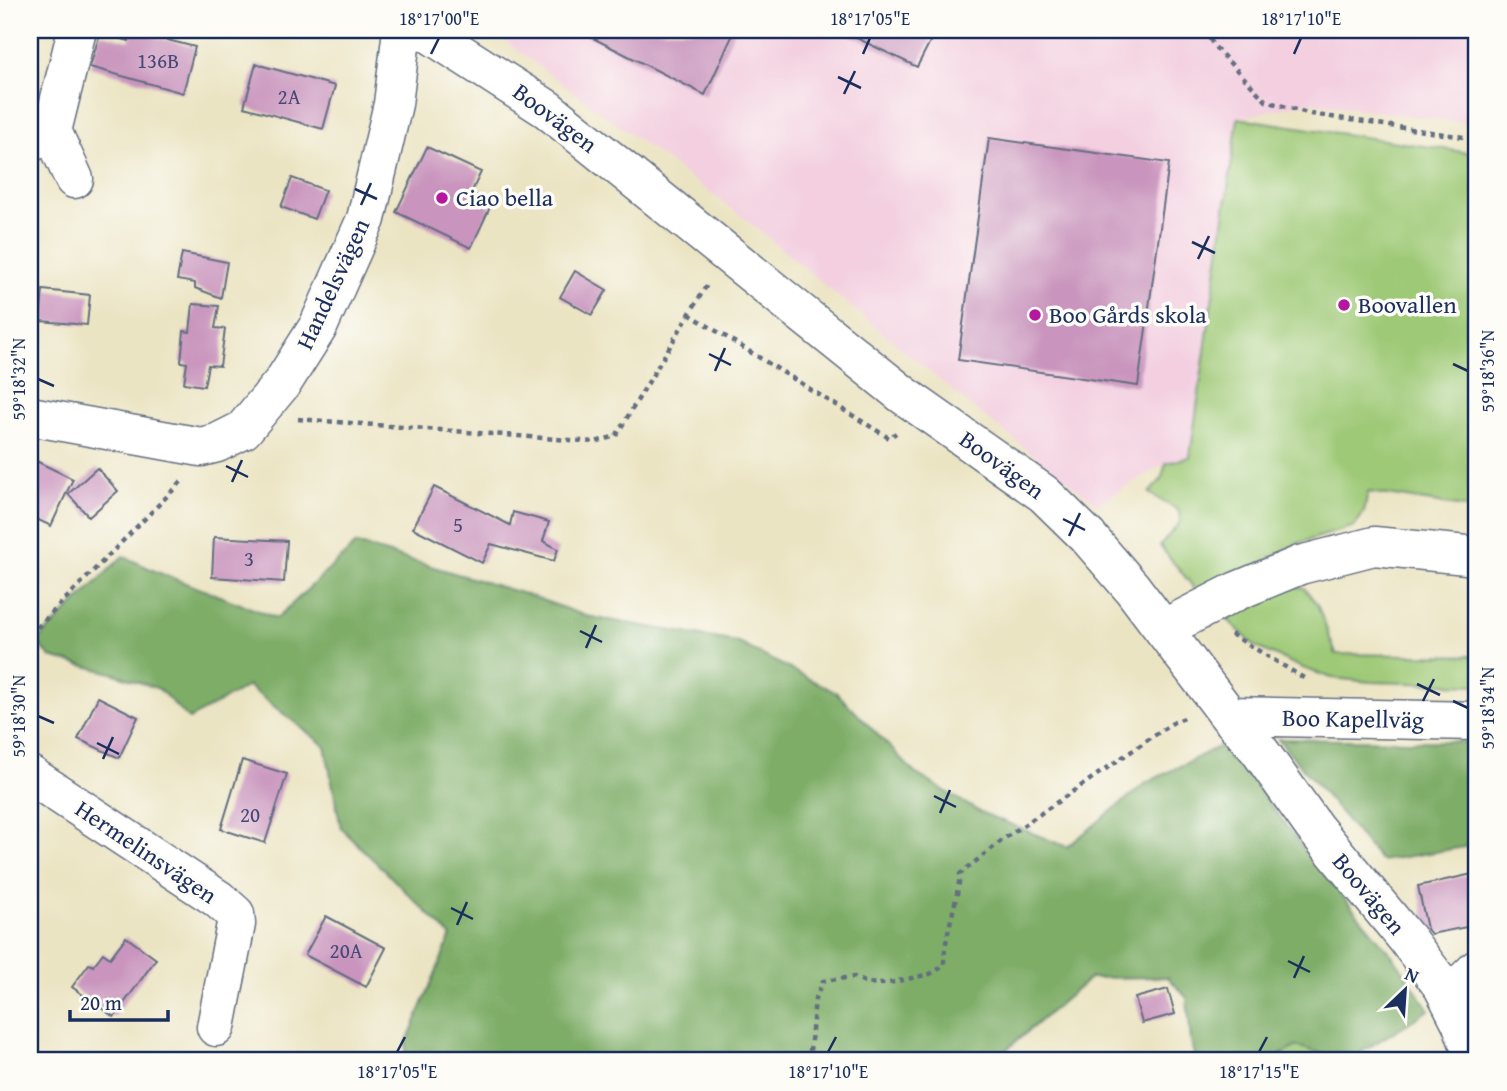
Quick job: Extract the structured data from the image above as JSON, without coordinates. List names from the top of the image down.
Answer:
{
  "streets": {
    "street": [
      "Boovägen",
      "Handelsvägen",
      "Boo Kapellväg",
      "Hermelinsvägen"
    ]
  },
  "crossings": [
    ["Boovägen", "Boo Kapellväg"]
  ],
  "places": ["Ciao bella", "Boovallen", "Boo Gårds skola"],
  "house_numbers": [
    "136B",
    "2A",
    "5",
    "3",
    "20",
    "20A"
  ],
  "scale_bar": "20 m",
  "north": "top right",
  "coordinates": [
    "18°17'00\"E",
    "18°17'05\"E",
    "18°17'10\"E",
    "59°18'36\"N",
    "59°18'32\"N",
    "59°18'34\"N",
    "59°18'30\"N",
    "18°17'15\"E"
  ]
}
